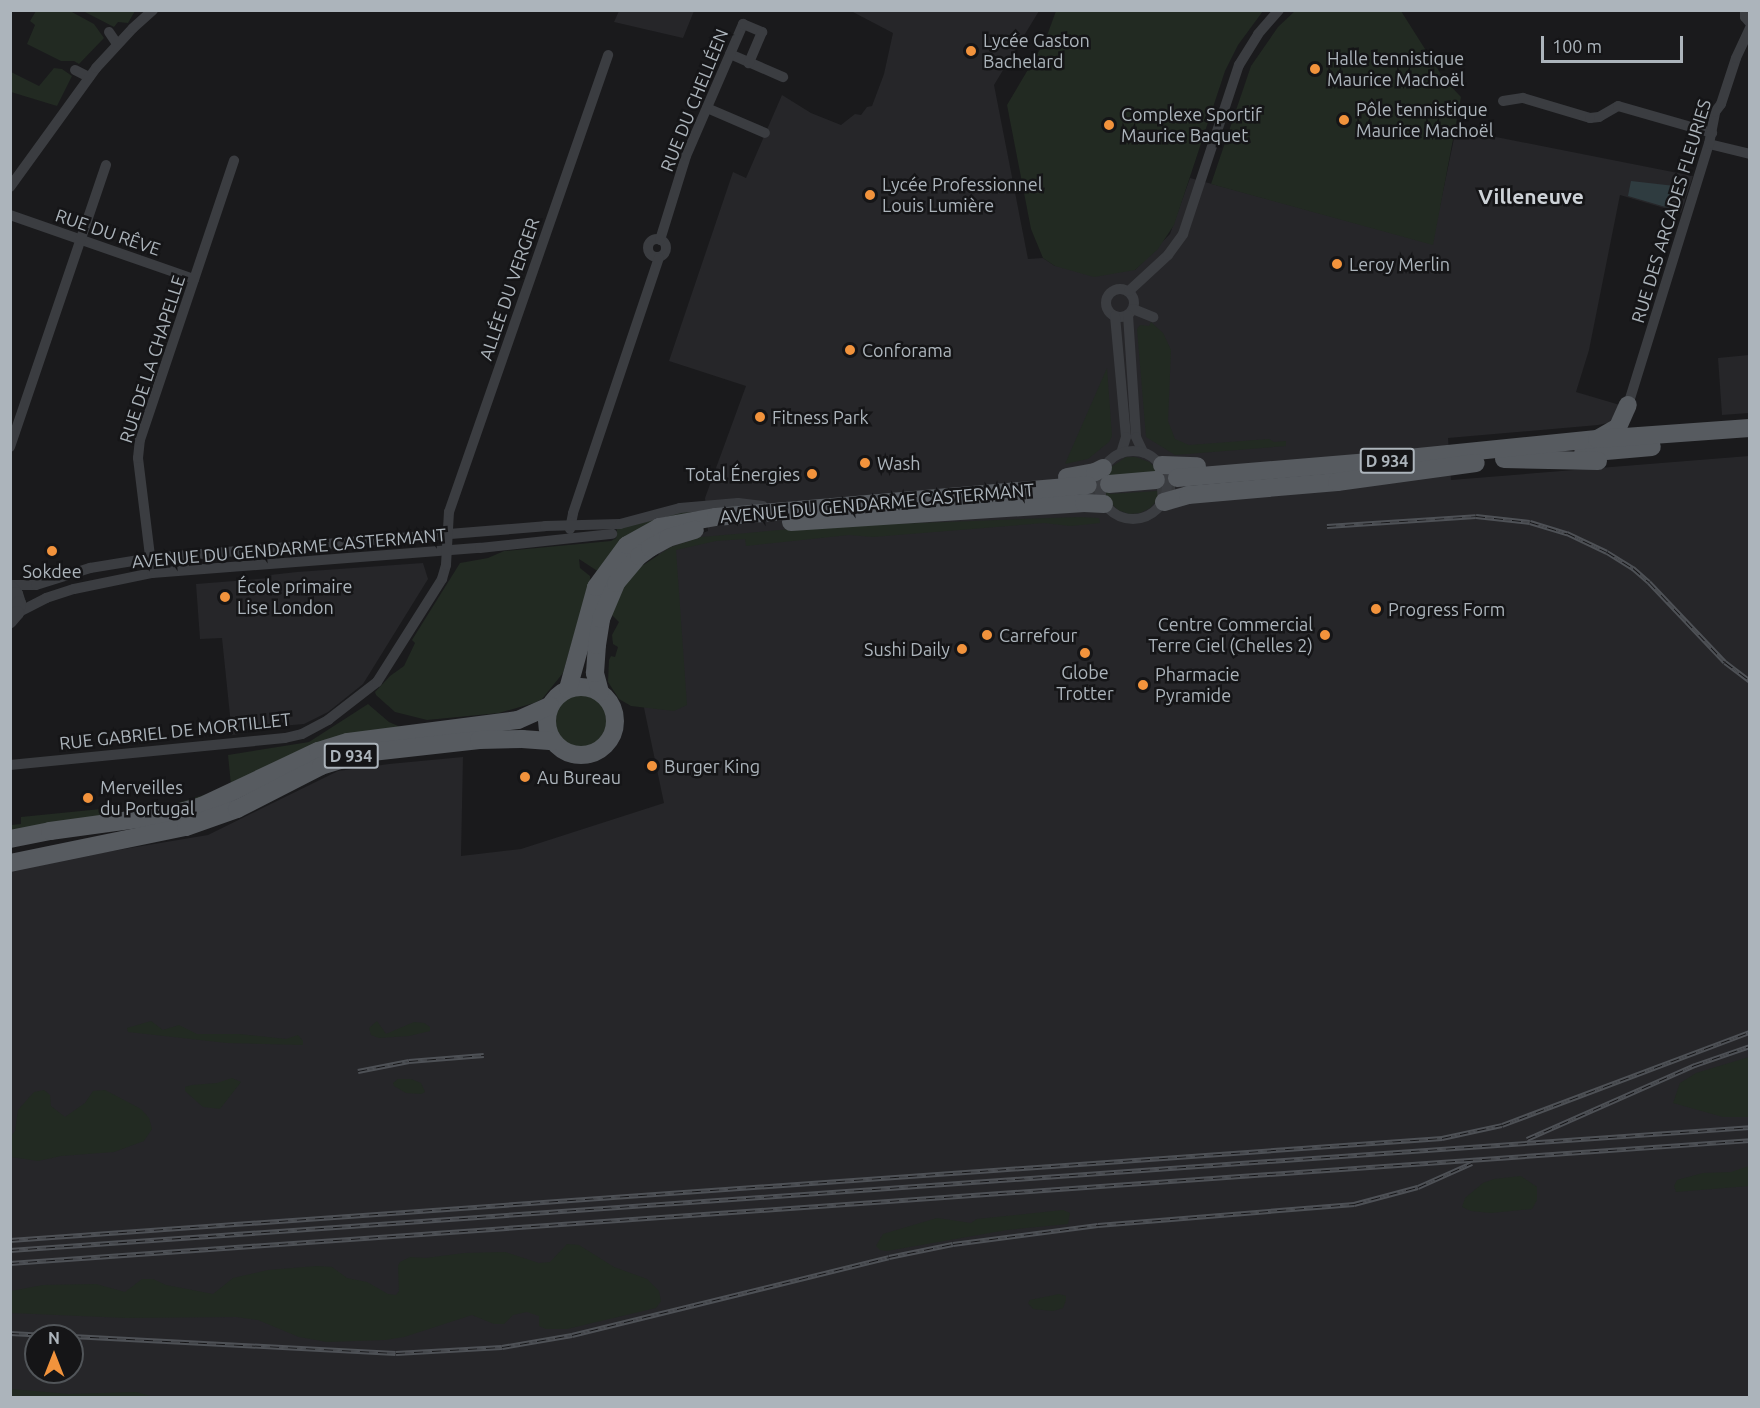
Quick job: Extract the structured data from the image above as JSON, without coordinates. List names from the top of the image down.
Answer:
{
  "streets": {
    "main road": ["D 934", "AVENUE DU GENDARME CASTERMANT"],
    "street": [
      "RUE DU CHELLÉEN",
      "RUE DES ARCADES FLEURIES",
      "RUE DU RÊVE",
      "ALLÉE DU VERGER",
      "RUE DE LA CHAPELLE",
      "RUE GABRIEL DE MORTILLET"
    ]
  },
  "crossings": [
    ["RUE DU CHELLÉEN", "AVENUE DU GENDARME CASTERMANT"],
    ["RUE DU RÊVE", "RUE DE LA CHAPELLE"],
    ["ALLÉE DU VERGER", "AVENUE DU GENDARME CASTERMANT"],
    ["ALLÉE DU VERGER", "RUE GABRIEL DE MORTILLET"],
    ["RUE DE LA CHAPELLE", "AVENUE DU GENDARME CASTERMANT"],
    ["AVENUE DU GENDARME CASTERMANT", "RUE GABRIEL DE MORTILLET"]
  ],
  "districts": ["Villeneuve"],
  "places": [
    "Lycée Gaston Bachelard",
    "Halle tennistique Maurice Machoël",
    "Pôle tennistique Maurice Machoël",
    "Complexe Sportif Maurice Baquet",
    "Lycée Professionnel Louis Lumière",
    "Leroy Merlin",
    "Conforama",
    "Fitness Park",
    "Wash",
    "Total Énergies",
    "Sokdee",
    "École primaire Lise London",
    "Progress Form",
    "Carrefour",
    "Centre Commercial Terre Ciel (Chelles 2)",
    "Sushi Daily",
    "Globe Trotter",
    "Pharmacie Pyramide",
    "Burger King",
    "Au Bureau",
    "Merveilles du Portugal"
  ],
  "scale_bar": "100 m",
  "north": "top"
}
